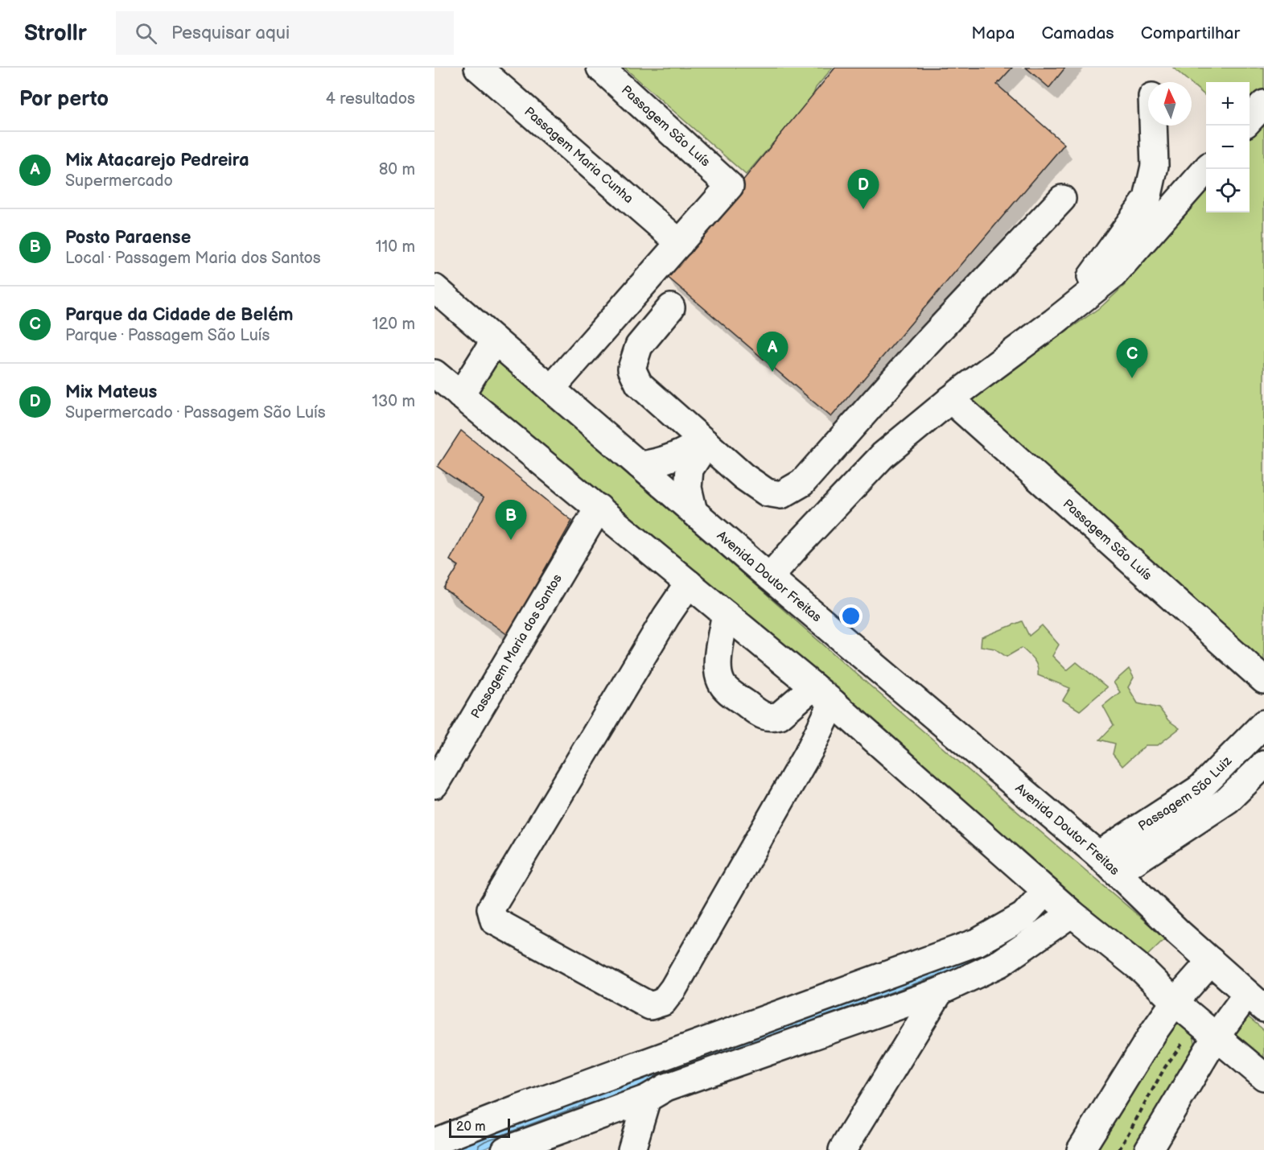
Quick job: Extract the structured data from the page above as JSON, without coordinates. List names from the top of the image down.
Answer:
{
  "streets": {
    "street": [
      "Passagem São Luís",
      "Passagem Maria Cunha",
      "Avenida Doutor Freitas",
      "Passagem Maria dos Santos",
      "Passagem São Luiz"
    ]
  },
  "crossings": [
    ["Passagem São Luís", "Passagem Maria Cunha"],
    ["Avenida Doutor Freitas", "Passagem São Luiz"]
  ],
  "scale_bar": "20 m",
  "north": "top",
  "page": {
    "header": "Strollr",
    "search": "Pesquisar aqui",
    "nav": ["Mapa", "Camadas", "Compartilhar"],
    "heading": ["Por perto", "4 resultados"],
    "map_buttons": ["+", "−"],
    "list": [
      {
        "mark": "A",
        "name": "Mix Atacarejo Pedreira",
        "note": "Supermercado",
        "value": "80 m"
      },
      {
        "mark": "B",
        "name": "Posto Paraense",
        "note": "Local · Passagem Maria dos Santos",
        "value": "110 m"
      },
      {
        "mark": "C",
        "name": "Parque da Cidade de Belém",
        "note": "Parque · Passagem São Luís",
        "value": "120 m"
      },
      {
        "mark": "D",
        "name": "Mix Mateus",
        "note": "Supermercado · Passagem São Luís",
        "value": "130 m"
      }
    ],
    "pins": [
      "D",
      "A",
      "C",
      "B"
    ],
    "scale": "20 m"
  }
}
